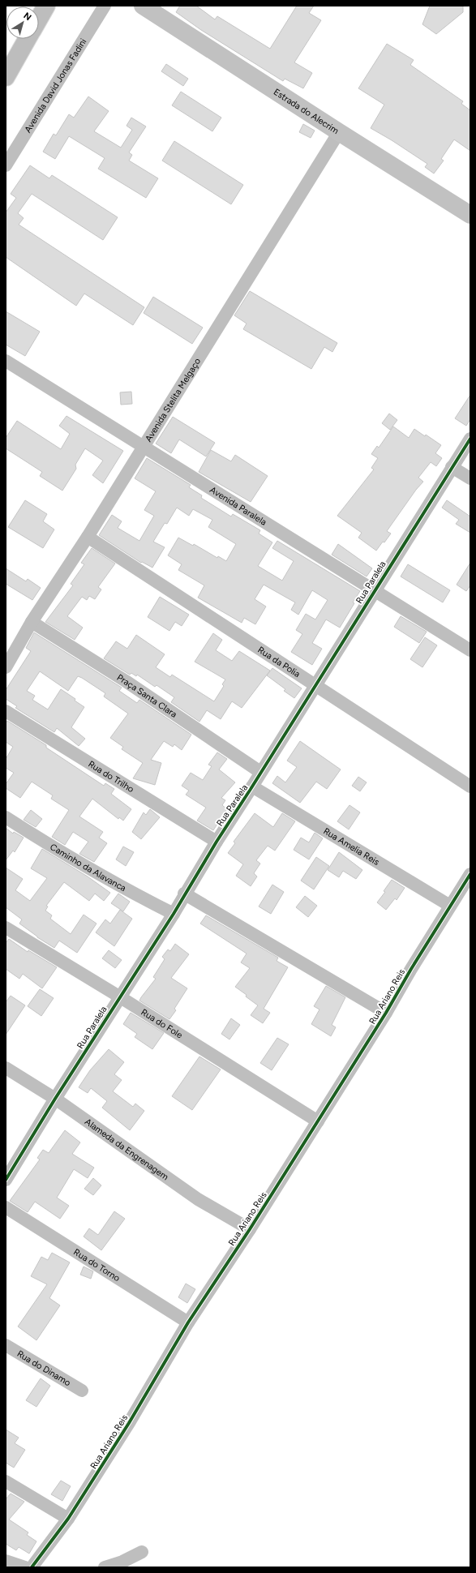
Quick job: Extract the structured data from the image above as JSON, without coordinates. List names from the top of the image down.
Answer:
{
  "streets": {
    "street": [
      "Avenida David Jonas Fadini",
      "Estrada do Alecrim",
      "Avenida Stelita Melgaço",
      "Avenida Paralela",
      "Rua Paralela",
      "Rua da Polia",
      "Praça Santa Clara",
      "Rua do Trilho",
      "Rua Amelia Reis",
      "Caminho da Alavanca",
      "Rua Ariano Reis",
      "Rua do Fole",
      "Alameda da Engrenagem",
      "Rua do Torno",
      "Rua do Dinamo"
    ]
  },
  "crossings": [
    ["Estrada do Alecrim", "Avenida Stelita Melgaço"],
    ["Avenida Stelita Melgaço", "Avenida Paralela"],
    ["Avenida Stelita Melgaço", "Rua da Polia"],
    ["Avenida Stelita Melgaço", "Praça Santa Clara"],
    ["Avenida Paralela", "Rua Paralela"],
    ["Rua Paralela", "Rua da Polia"],
    ["Rua Paralela", "Praça Santa Clara"],
    ["Rua Paralela", "Rua do Trilho"],
    ["Rua Paralela", "Rua Amelia Reis"],
    ["Rua Paralela", "Caminho da Alavanca"],
    ["Rua Paralela", "Rua do Fole"],
    ["Rua Paralela", "Alameda da Engrenagem"],
    ["Rua Amelia Reis", "Rua Ariano Reis"],
    ["Rua Ariano Reis", "Rua do Fole"],
    ["Rua Ariano Reis", "Alameda da Engrenagem"],
    ["Rua Ariano Reis", "Rua do Torno"]
  ],
  "north": "top right"
}
